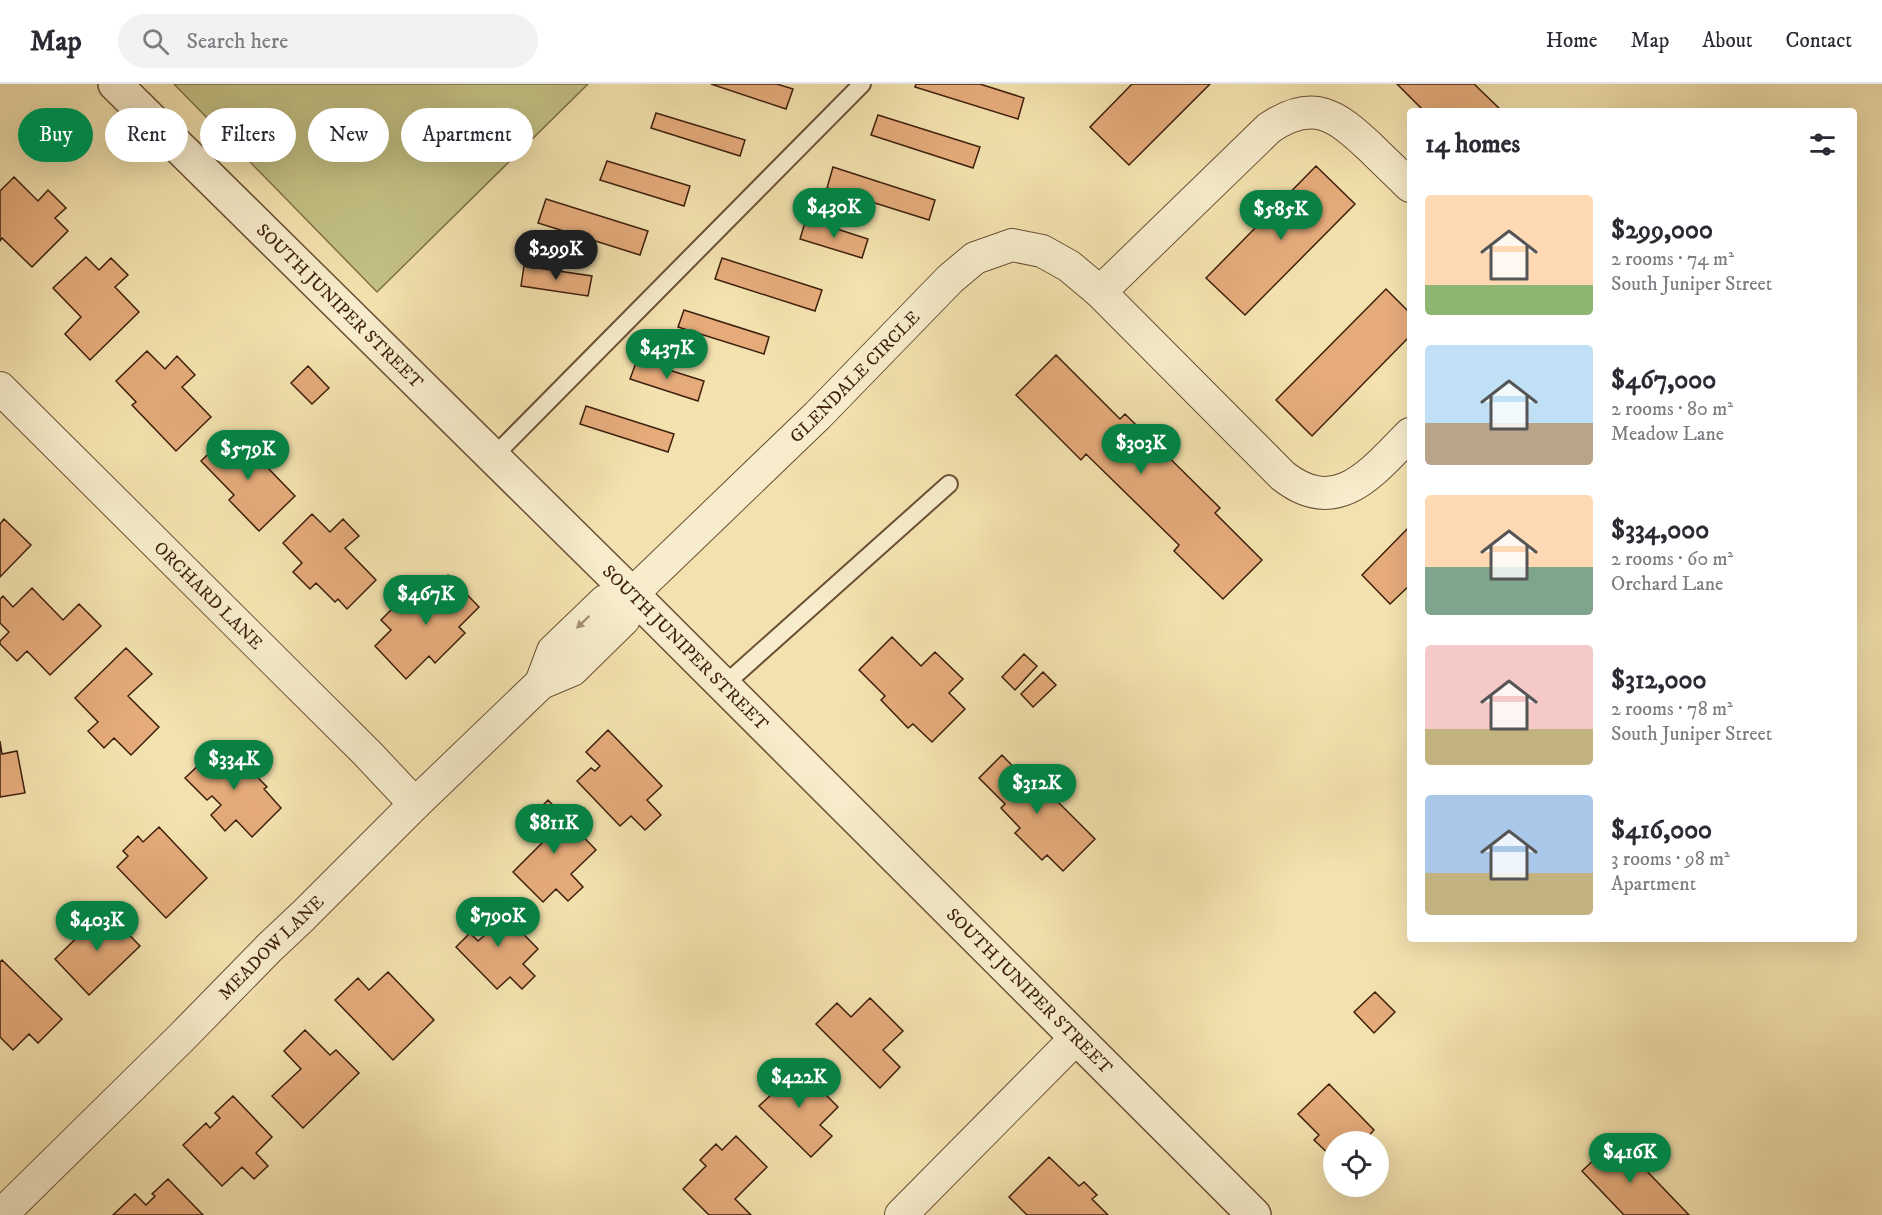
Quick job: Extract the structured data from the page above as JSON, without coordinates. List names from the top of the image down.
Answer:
{
  "streets": {
    "street": [
      "SOUTH JUNIPER STREET",
      "GLENDALE CIRCLE",
      "ORCHARD LANE",
      "MEADOW LANE"
    ]
  },
  "crossings": [
    ["SOUTH JUNIPER STREET", "GLENDALE CIRCLE"],
    ["SOUTH JUNIPER STREET", "MEADOW LANE"],
    ["GLENDALE CIRCLE", "MEADOW LANE"],
    ["ORCHARD LANE", "MEADOW LANE"]
  ],
  "page": {
    "header": "Map",
    "search": "Search here",
    "nav": [
      "Home",
      "Map",
      "About",
      "Contact"
    ],
    "chip": [
      "Buy",
      "Rent",
      "Filters",
      "New",
      "Apartment"
    ],
    "heading": "14 homes",
    "list": [
      {
        "name": "$299,000",
        "note": "2 rooms · 74 m² · South Juniper Street"
      },
      {
        "name": "$467,000",
        "note": "2 rooms · 80 m² · Meadow Lane"
      },
      {
        "name": "$334,000",
        "note": "2 rooms · 60 m² · Orchard Lane"
      },
      {
        "name": "$312,000",
        "note": "2 rooms · 78 m² · South Juniper Street"
      },
      {
        "name": "$416,000",
        "note": "3 rooms · 98 m² · Apartment"
      }
    ],
    "price": [
      "$430K",
      "$585K",
      "$299K",
      "$437K",
      "$303K",
      "$579K",
      "$467K",
      "$334K",
      "$312K",
      "$811K",
      "$790K",
      "$403K",
      "$422K",
      "$416K"
    ]
  }
}
